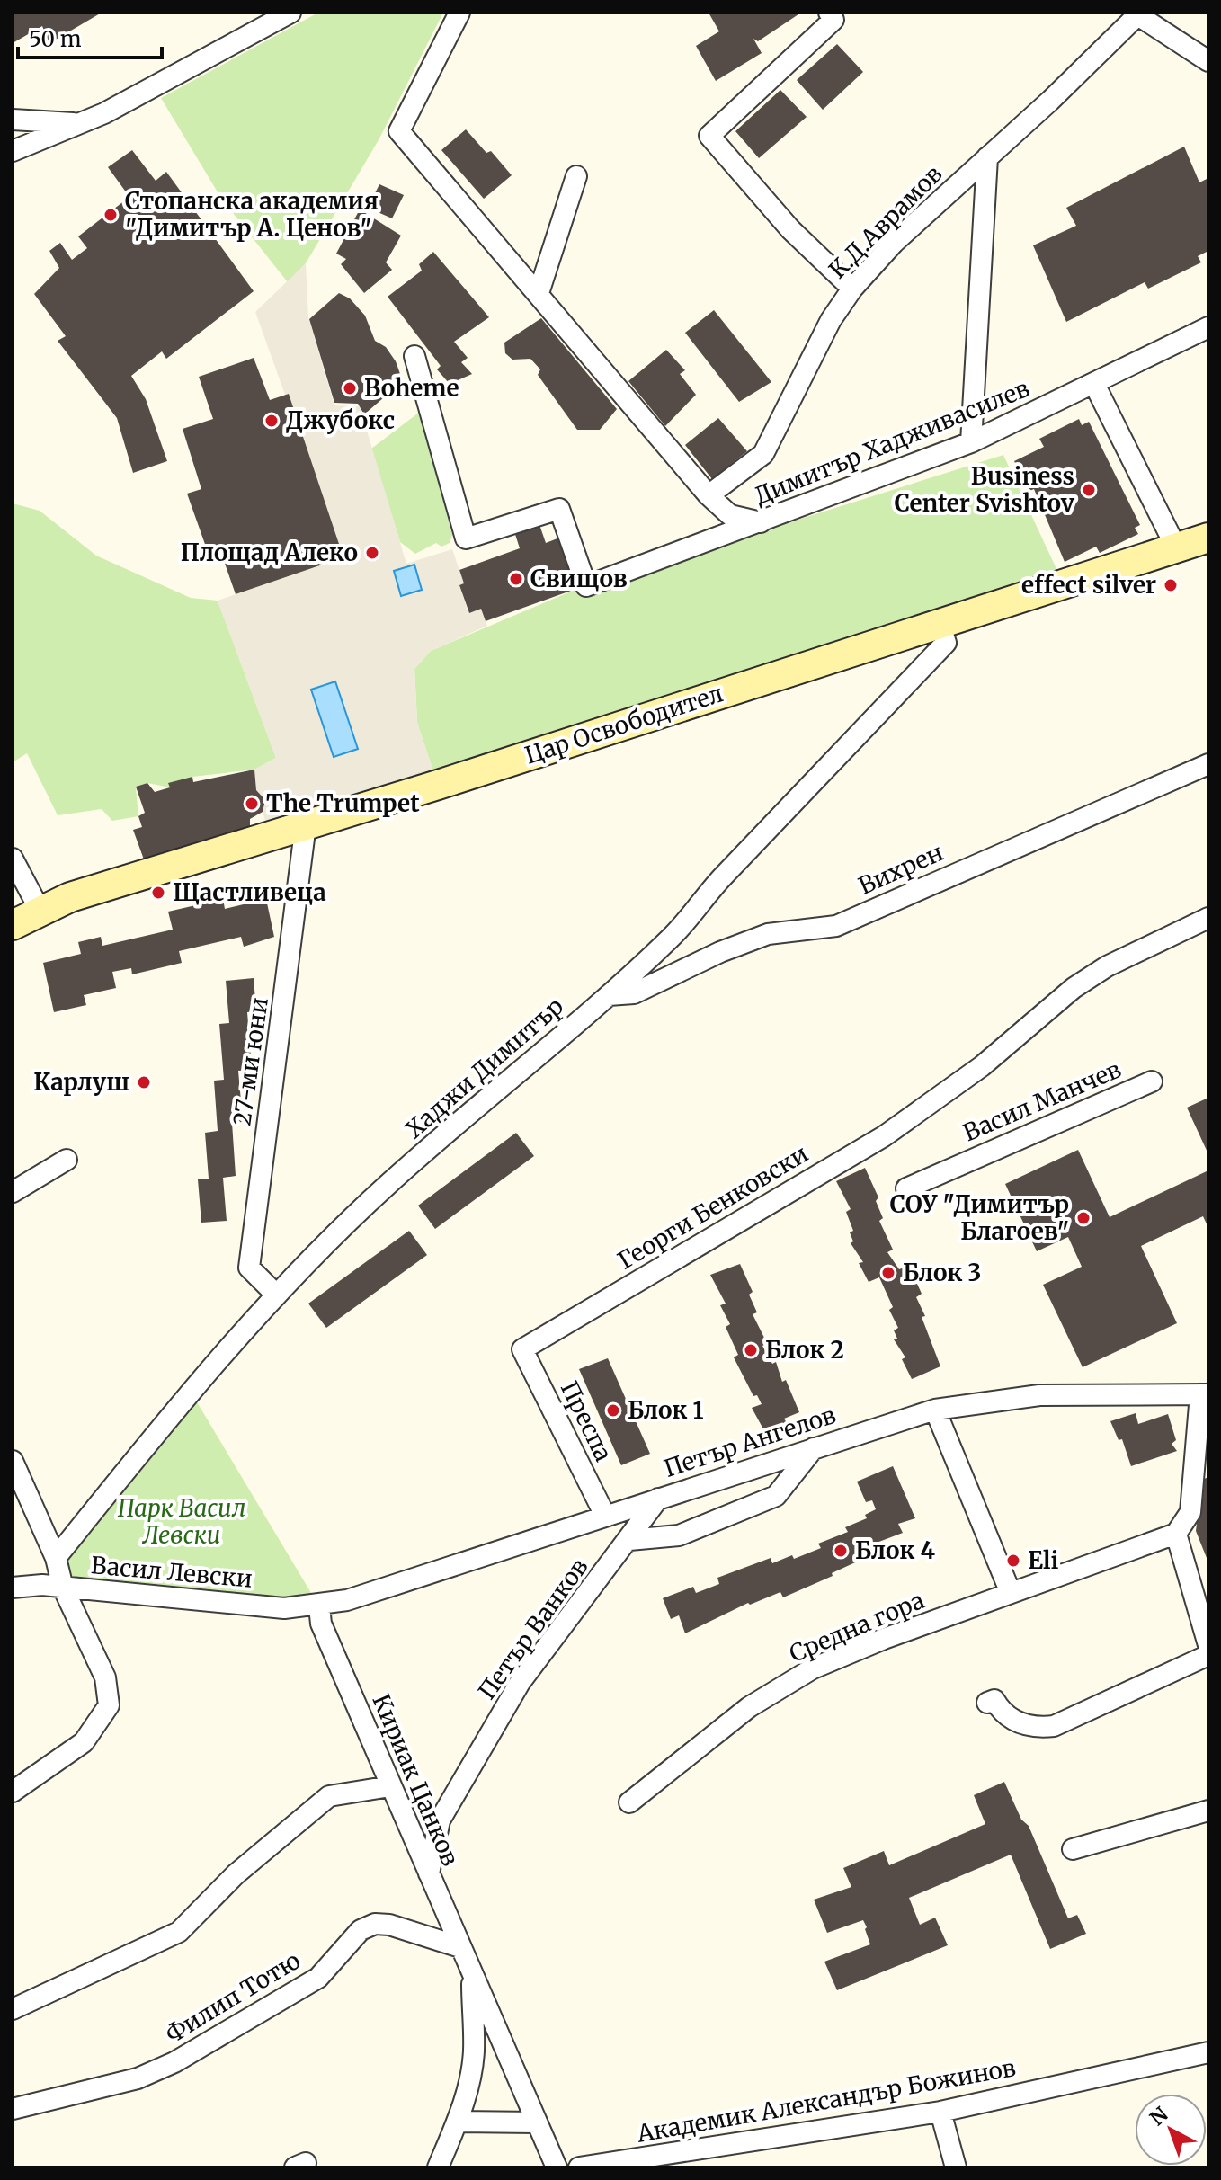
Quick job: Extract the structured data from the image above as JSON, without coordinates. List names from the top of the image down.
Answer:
{
  "streets": {
    "street": [
      "К.Д.Аврамов",
      "Димитър Хадживасилев",
      "Цар Освободител",
      "Вихрен",
      "27-ми юни",
      "Хаджи Димитър",
      "Васил Манчев",
      "Георги Бенковски",
      "Преспа",
      "Петър Ангелов",
      "Васил Левски",
      "Средна гора",
      "Петър Ванков",
      "Кириак Цанков",
      "Филип Тотю",
      "Академик Александър Божинов"
    ]
  },
  "crossings": [
    ["Цар Освободител", "27-ми юни"],
    ["Цар Освободител", "Хаджи Димитър"],
    ["Вихрен", "Хаджи Димитър"],
    ["27-ми юни", "Хаджи Димитър"],
    ["Георги Бенковски", "Преспа"],
    ["Преспа", "Петър Ангелов"],
    ["Петър Ангелов", "Васил Левски"],
    ["Петър Ангелов", "Петър Ванков"],
    ["Петър Ангелов", "Кириак Цанков"],
    ["Васил Левски", "Кириак Цанков"],
    ["Петър Ванков", "Кириак Цанков"],
    ["Кириак Цанков", "Филип Тотю"]
  ],
  "parks": ["Парк Васил Левски"],
  "places": [
    "Стопанска академия \"Димитър А. Ценов\"",
    "Boheme",
    "Джубокс",
    "Business Center Svishtov",
    "Площад Алеко",
    "Свищов",
    "effect silver",
    "The Trumpet",
    "Щастливеца",
    "Карлуш",
    "СОУ \"Димитър Благоев\"",
    "Блок 3",
    "Блок 2",
    "Блок 1",
    "Блок 4",
    "Eli"
  ],
  "scale_bar": "50 m",
  "north": "top left"
}
